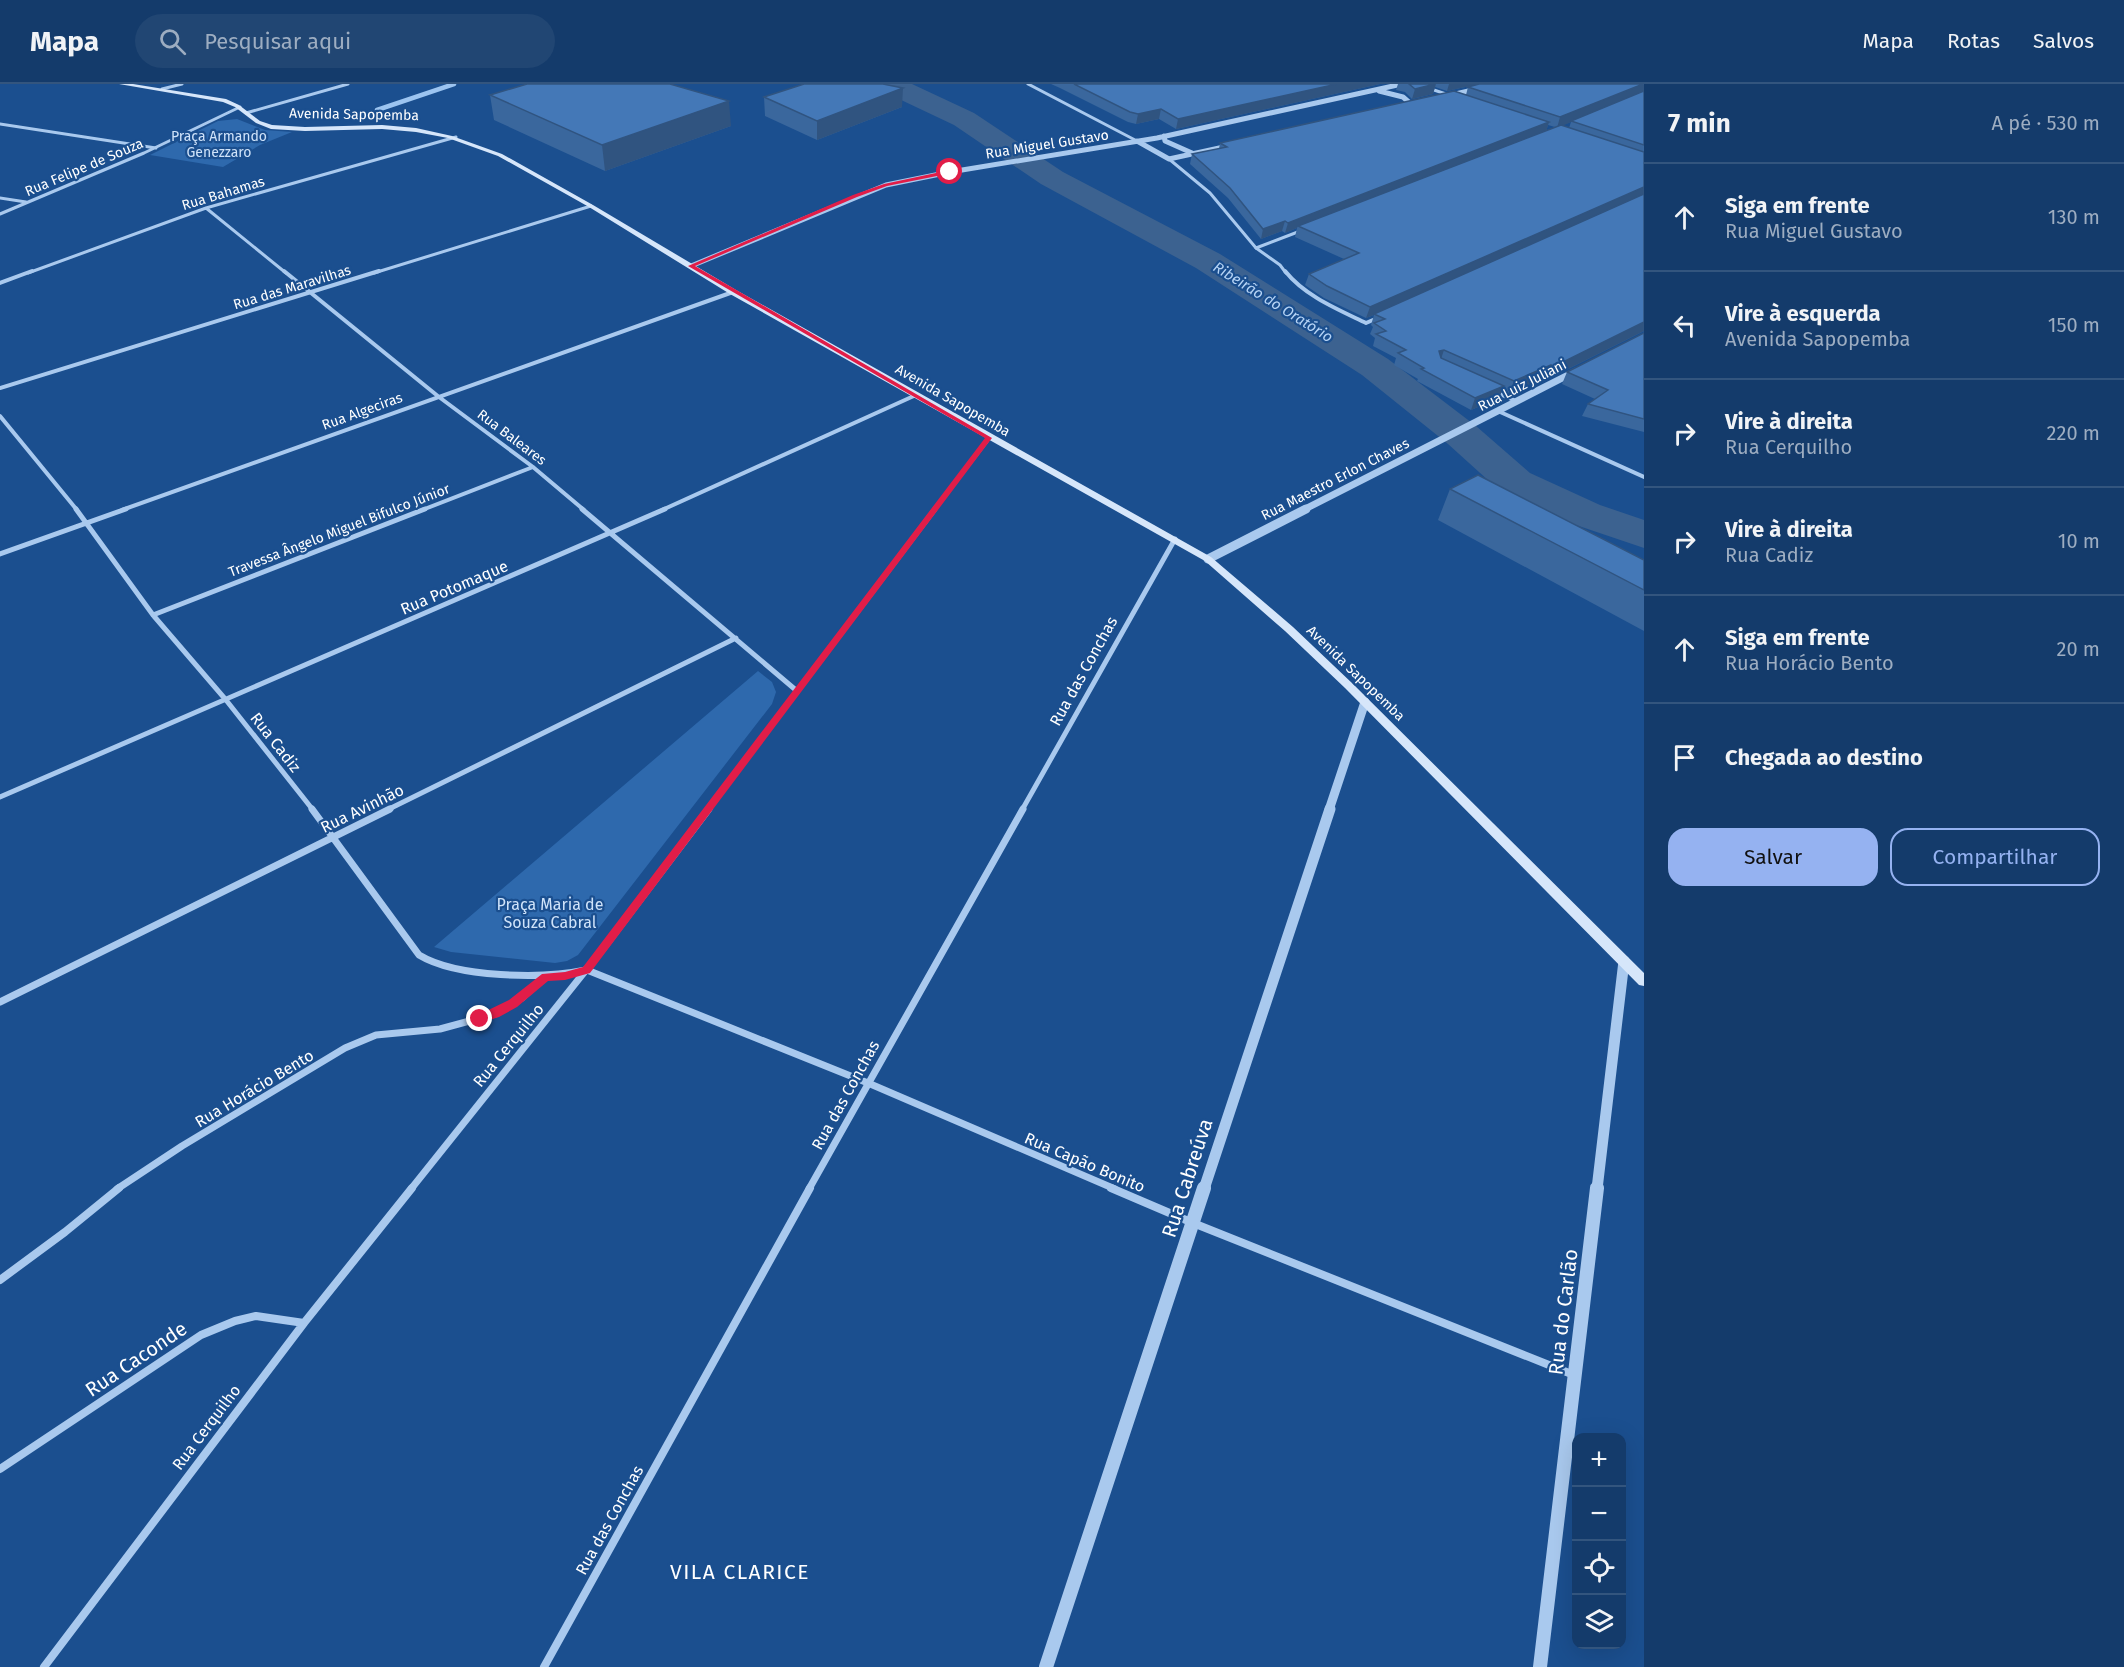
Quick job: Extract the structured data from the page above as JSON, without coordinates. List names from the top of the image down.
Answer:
{
  "streets": {
    "main road": ["Avenida Sapopemba"],
    "street": [
      "Rua Miguel Gustavo",
      "Rua Felipe de Souza",
      "Rua Bahamas",
      "Rua das Maravilhas",
      "Rua Luiz Juliani",
      "Rua Algeciras",
      "Rua Baleares",
      "Rua Maestro Erlon Chaves",
      "Travessa Ângelo Miguel Bifulco Júnior",
      "Rua Potomaque",
      "Rua das Conchas",
      "Rua Cadiz",
      "Rua Avinhão",
      "Rua Cerquilho",
      "Rua Horácio Bento",
      "Rua Capão Bonito",
      "Rua Cabreúva",
      "Rua do Carlão",
      "Rua Caconde"
    ]
  },
  "crossings": [
    ["Avenida Sapopemba", "Rua Miguel Gustavo"],
    ["Avenida Sapopemba", "Rua Felipe de Souza"],
    ["Avenida Sapopemba", "Rua Bahamas"],
    ["Avenida Sapopemba", "Rua das Maravilhas"],
    ["Avenida Sapopemba", "Rua Algeciras"],
    ["Avenida Sapopemba", "Rua Maestro Erlon Chaves"],
    ["Avenida Sapopemba", "Rua Potomaque"],
    ["Avenida Sapopemba", "Rua das Conchas"],
    ["Avenida Sapopemba", "Rua Cerquilho"],
    ["Avenida Sapopemba", "Rua Cabreúva"],
    ["Avenida Sapopemba", "Rua do Carlão"],
    ["Rua Bahamas", "Rua Baleares"],
    ["Rua das Maravilhas", "Rua Baleares"],
    ["Rua Luiz Juliani", "Rua Maestro Erlon Chaves"],
    ["Rua Algeciras", "Rua Baleares"],
    ["Rua Algeciras", "Rua Cadiz"],
    ["Rua Baleares", "Travessa Ângelo Miguel Bifulco Júnior"],
    ["Rua Baleares", "Rua Potomaque"],
    ["Rua Baleares", "Rua Avinhão"],
    ["Rua Baleares", "Rua Cerquilho"],
    ["Travessa Ângelo Miguel Bifulco Júnior", "Rua Cadiz"],
    ["Rua Potomaque", "Rua Cadiz"],
    ["Rua das Conchas", "Rua Capão Bonito"],
    ["Rua Cadiz", "Rua Avinhão"],
    ["Rua Cadiz", "Rua Cerquilho"],
    ["Rua Cadiz", "Rua Horácio Bento"],
    ["Rua Cadiz", "Rua Capão Bonito"],
    ["Rua Cerquilho", "Rua Capão Bonito"],
    ["Rua Cerquilho", "Rua Caconde"],
    ["Rua Capão Bonito", "Rua Cabreúva"],
    ["Rua Capão Bonito", "Rua do Carlão"]
  ],
  "districts": ["VILA CLARICE"],
  "water": ["Ribeirão do Oratório"],
  "parks": ["Praça Armando Genezzaro", "Praça Maria de Souza Cabral"],
  "page": {
    "header": "Mapa",
    "search": "Pesquisar aqui",
    "nav": ["Mapa", "Rotas", "Salvos"],
    "heading": ["7 min", "A pé · 530 m"],
    "list": [
      ["Siga em frente", "Rua Miguel Gustavo", "130 m"],
      ["Vire à esquerda", "Avenida Sapopemba", "150 m"],
      ["Vire à direita", "Rua Cerquilho", "220 m"],
      ["Vire à direita", "Rua Cadiz", "10 m"],
      ["Siga em frente", "Rua Horácio Bento", "20 m"],
      "Chegada ao destino"
    ],
    "buttons": ["Salvar", "Compartilhar"],
    "map_buttons": ["+", "−"]
  }
}
